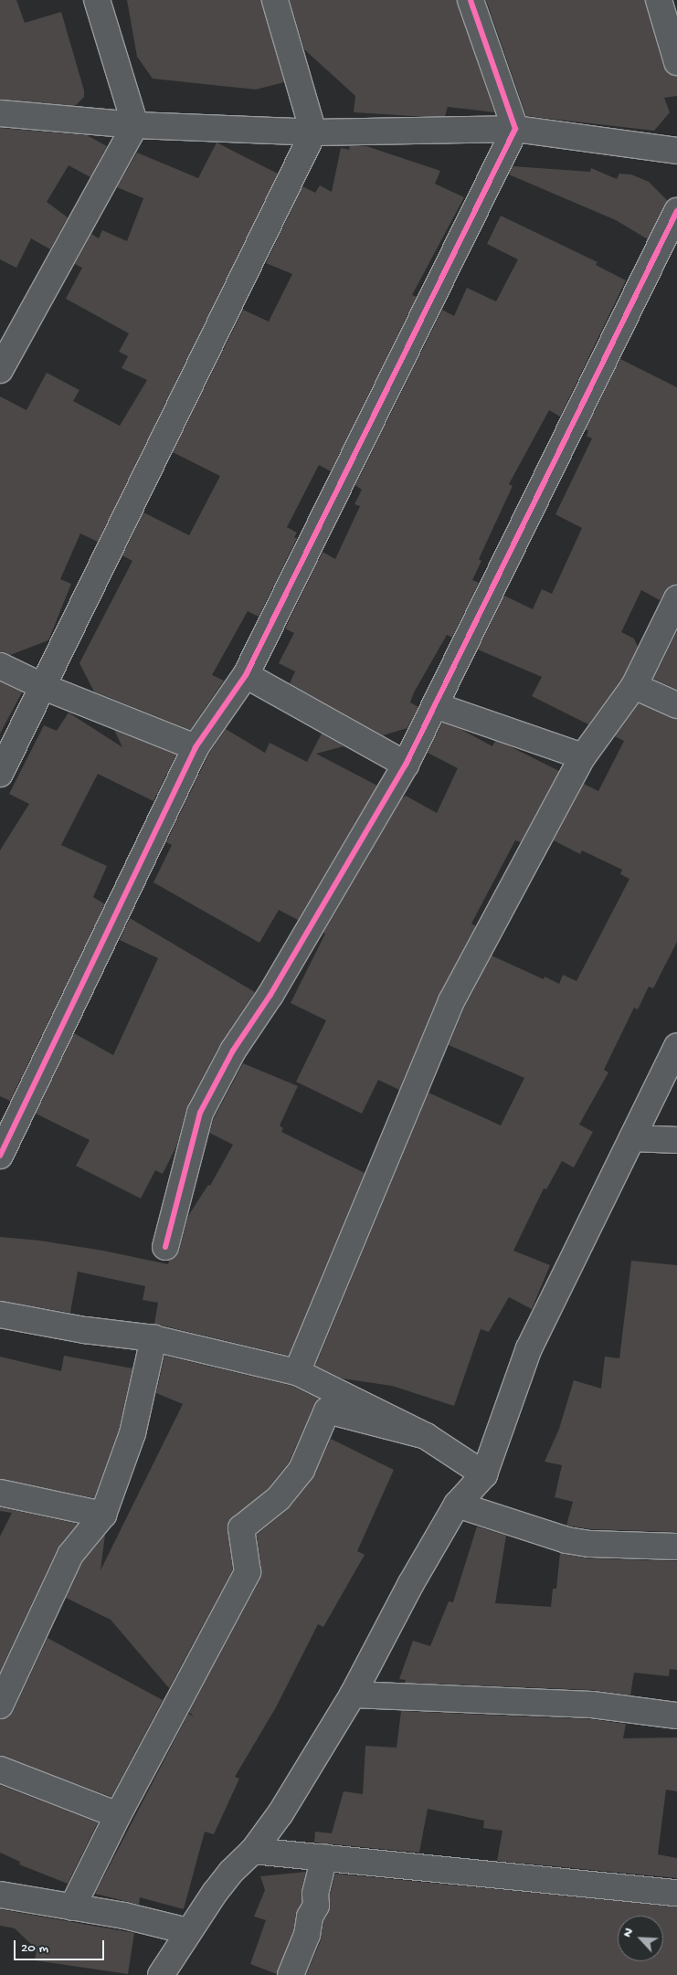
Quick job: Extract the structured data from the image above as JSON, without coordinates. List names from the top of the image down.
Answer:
{
  "scale_bar": "20 m",
  "north": "top left"
}
